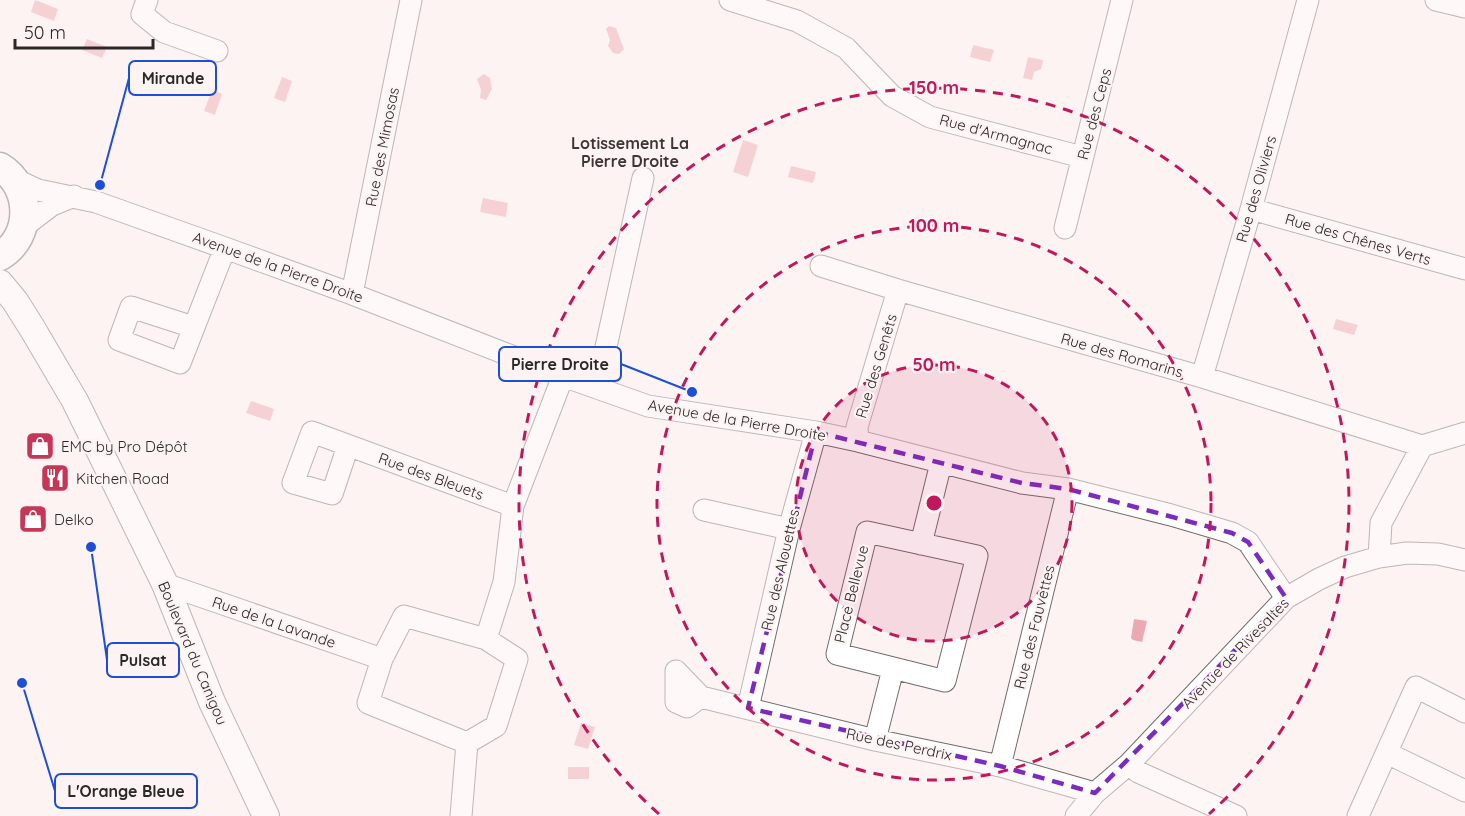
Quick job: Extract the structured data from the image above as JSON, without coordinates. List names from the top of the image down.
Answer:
{
  "streets": {
    "street": [
      "Rue des Ceps",
      "Rue d'Armagnac",
      "Rue des Mimosas",
      "Rue des Oliviers",
      "Rue des Chênes Verts",
      "Avenue de la Pierre Droite",
      "Rue des Romarins",
      "Rue des Genêts",
      "Rue des Bleuets",
      "Rue des Alouettes",
      "Place Bellevue",
      "Rue de la Lavande",
      "Rue des Fauvettes",
      "Boulevard du Canigou",
      "Avenue de Rivesaltes",
      "Rue des Perdrix"
    ]
  },
  "crossings": [
    ["Rue des Ceps", "Rue d'Armagnac"],
    ["Rue des Mimosas", "Avenue de la Pierre Droite"],
    ["Rue des Oliviers", "Rue des Chênes Verts"],
    ["Rue des Oliviers", "Rue des Romarins"],
    ["Avenue de la Pierre Droite", "Rue des Genêts"],
    ["Avenue de la Pierre Droite", "Rue des Alouettes"],
    ["Avenue de la Pierre Droite", "Rue des Fauvettes"],
    ["Avenue de la Pierre Droite", "Avenue de Rivesaltes"],
    ["Rue des Romarins", "Rue des Genêts"],
    ["Rue des Alouettes", "Rue des Perdrix"],
    ["Rue de la Lavande", "Boulevard du Canigou"],
    ["Rue des Fauvettes", "Rue des Perdrix"],
    ["Avenue de Rivesaltes", "Rue des Perdrix"]
  ],
  "districts": ["Lotissement La Pierre Droite"],
  "places": {
    "other": [
      "Mirande",
      "Pierre Droite",
      "Pulsat",
      "L'Orange Bleue"
    ],
    "shop": ["EMC by Pro Dépôt", "Delko"],
    "restaurant": ["Kitchen Road"]
  },
  "scale_bar": "50 m",
  "rings": ["150 m", "100 m", "50 m"]
}
